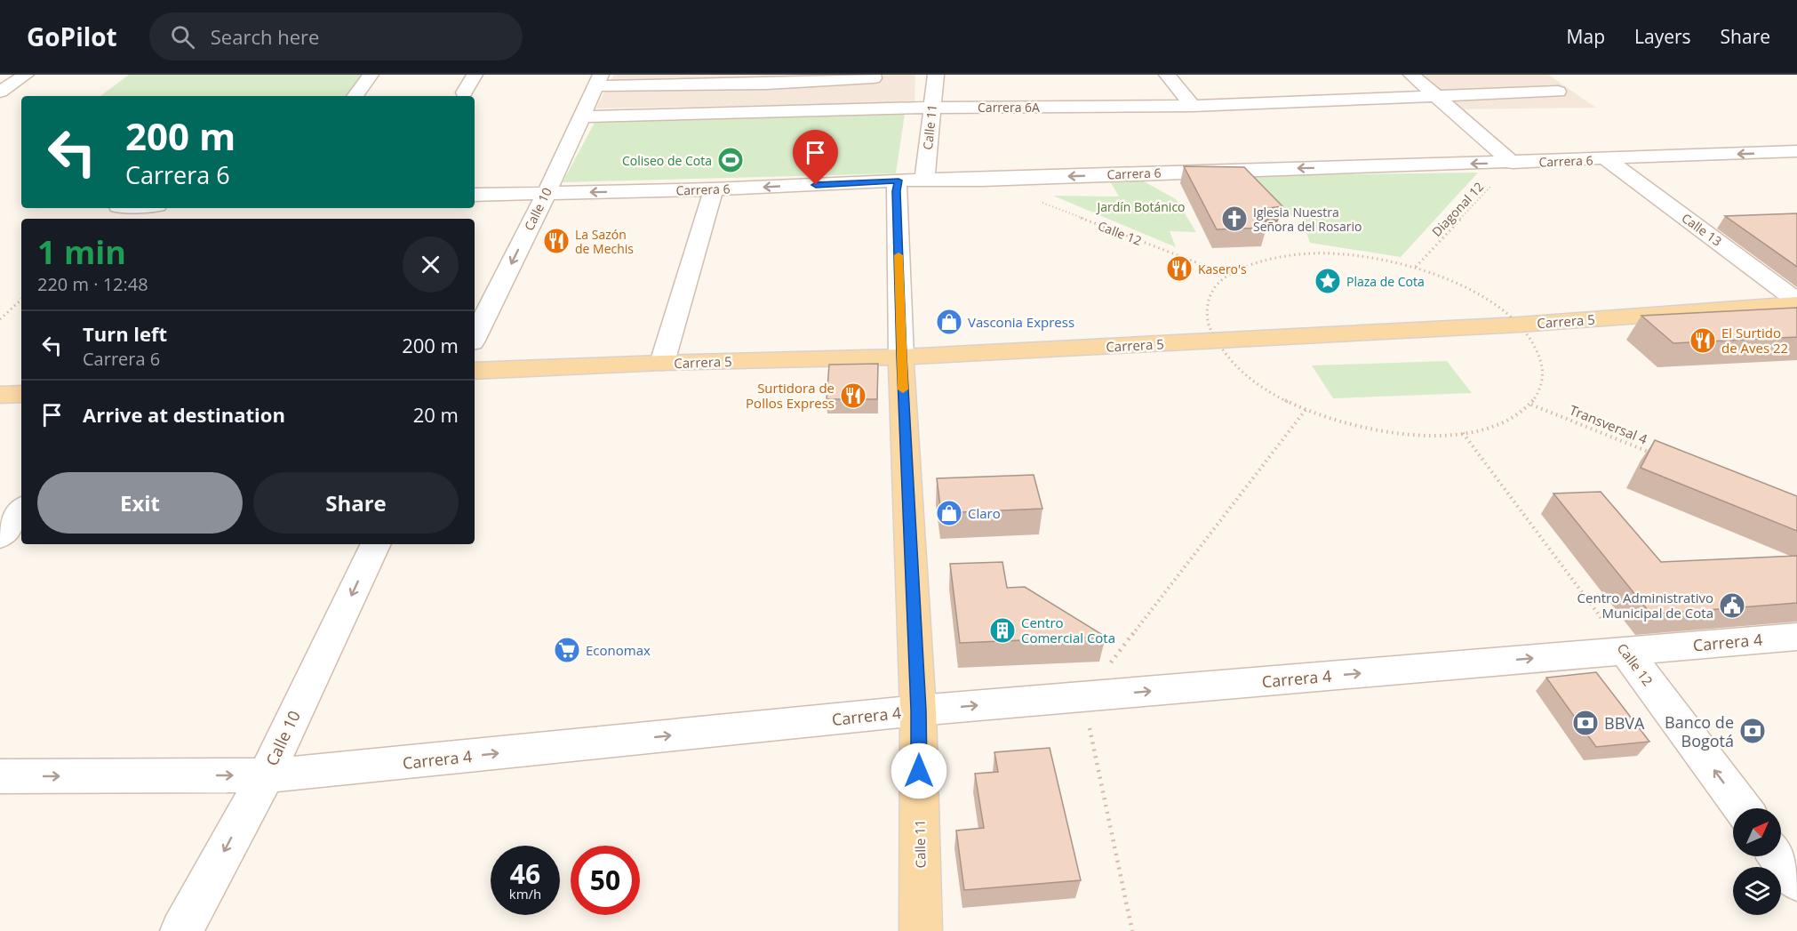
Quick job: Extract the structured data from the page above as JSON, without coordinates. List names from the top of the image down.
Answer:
{
  "streets": {
    "main road": ["Calle 11", "Carrera 5"],
    "street": [
      "Carrera 6A",
      "Carrera 6",
      "Calle 10",
      "Calle 13",
      "Calle 12",
      "Carrera 4"
    ],
    "path": ["Diagonal 12", "Transversal 4"]
  },
  "crossings": [
    ["Carrera 6A", "Calle 11"],
    ["Carrera 6A", "Calle 10"],
    ["Calle 11", "Carrera 6"],
    ["Calle 11", "Carrera 5"],
    ["Calle 11", "Carrera 4"],
    ["Carrera 6", "Calle 10"],
    ["Carrera 6", "Diagonal 12"],
    ["Carrera 6", "Calle 13"],
    ["Calle 10", "Carrera 4"],
    ["Calle 12", "Carrera 4"]
  ],
  "one_way": ["Carrera 6", "Calle 10", "Carrera 4"],
  "parks": ["Jardín Botánico"],
  "places": {
    "sports": ["Coliseo de Cota"],
    "church": ["Iglesia Nuestra Señora del Rosario"],
    "restaurant": [
      "La Sazón de Mechis",
      "Kasero's",
      "El Surtido de Aves 22",
      "Surtidora de Pollos Express"
    ],
    "place": ["Plaza de Cota"],
    "shop": ["Vasconia Express", "Claro"],
    "public building": ["Centro Administrativo Municipal de Cota"],
    "building": ["Centro Comercial Cota"],
    "supermarket": ["Economax"],
    "bank": ["BBVA", "Banco de Bogotá"]
  },
  "north": "top right",
  "page": {
    "header": "GoPilot",
    "search": "Search here",
    "nav": ["Map", "Layers", "Share"],
    "turn": ["200 m", "Carrera 6"],
    "heading": ["1 min", "220 m · 12:48"],
    "list": [
      {
        "name": "Turn left",
        "note": "Carrera 6",
        "value": "200 m"
      },
      {
        "name": "Arrive at destination",
        "value": "20 m"
      }
    ],
    "buttons": ["Exit", "Share"],
    "speed": "46 km/h",
    "limit": "50"
  }
}
